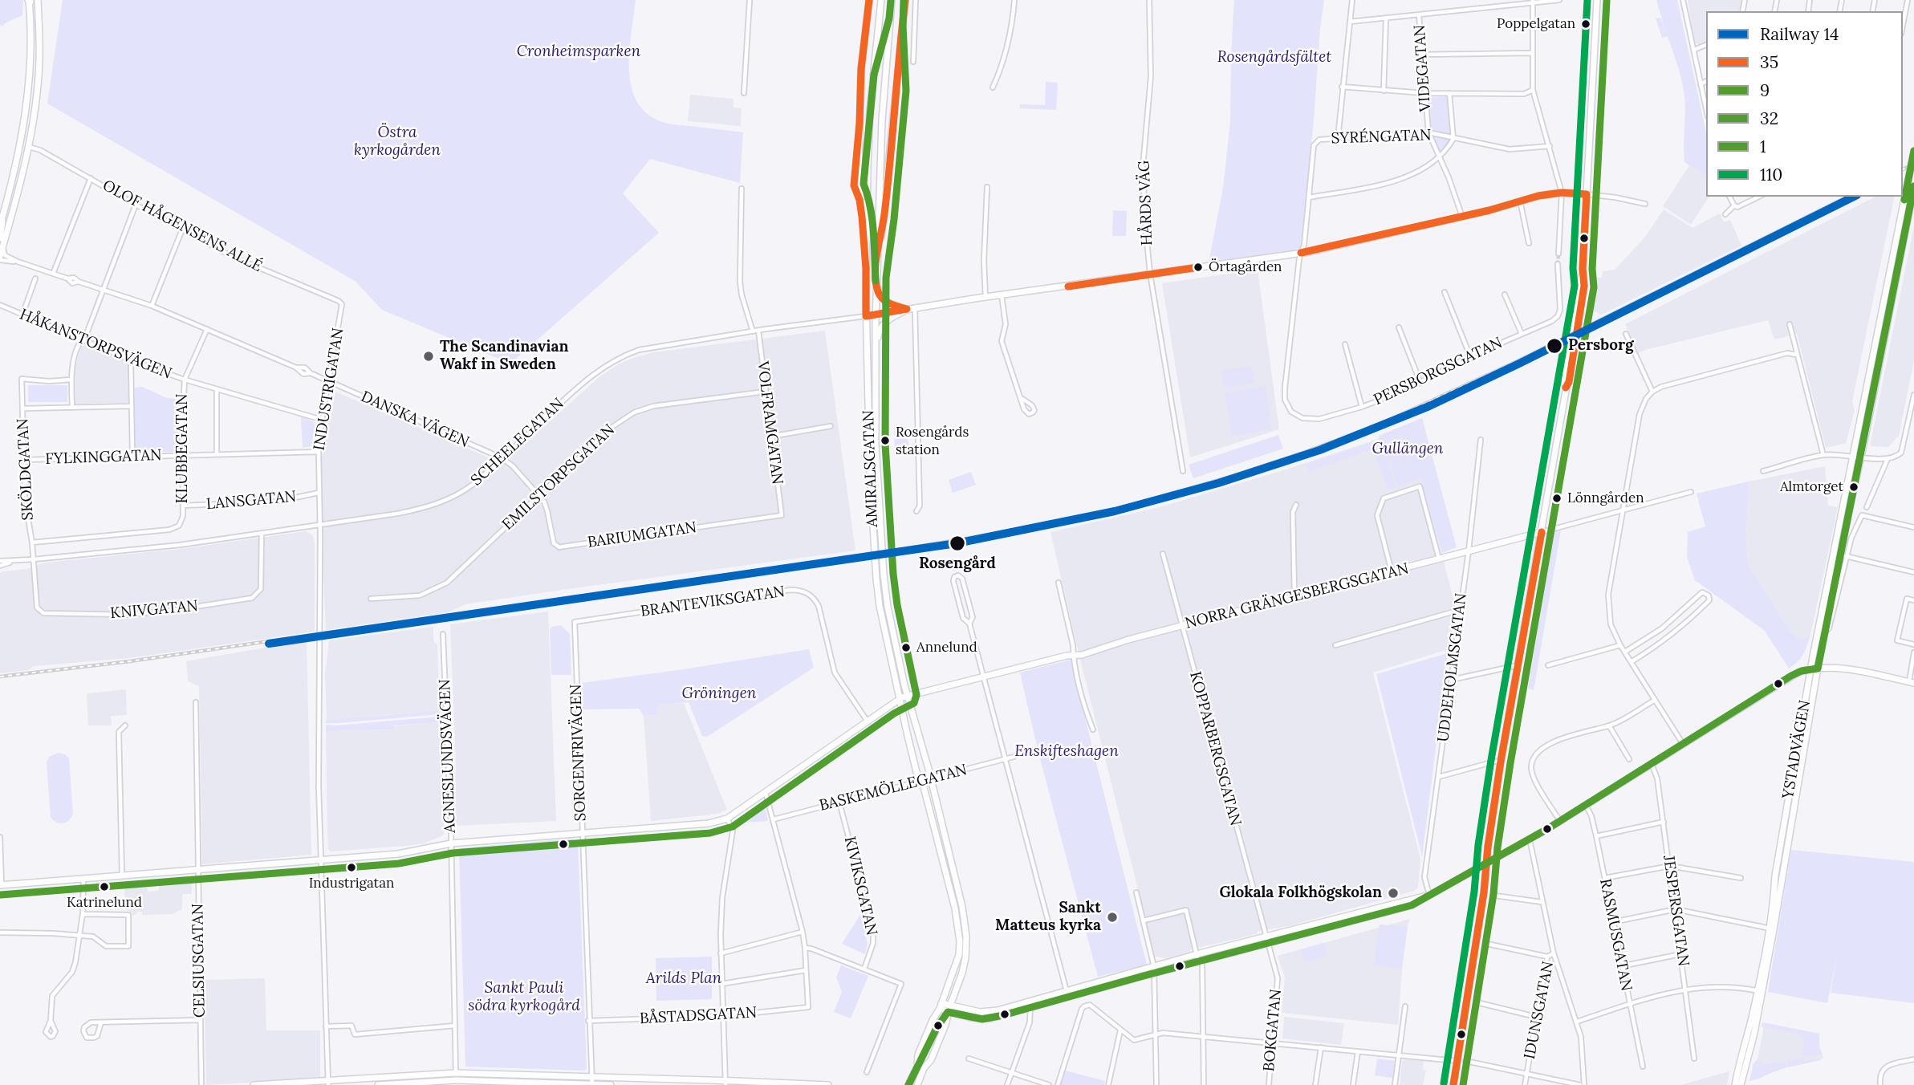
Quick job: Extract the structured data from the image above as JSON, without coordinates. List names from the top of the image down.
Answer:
{
  "streets": {
    "main road": [
      "SCHEELEGATAN",
      "AMIRALSGATAN",
      "NORRA GRÄNGESBERGSGATAN",
      "YSTADVÄGEN"
    ],
    "street": [
      "VIDEGATAN",
      "SYRÉNGATAN",
      "HÅRDS VÄG",
      "OLOF HÅGENSENS ALLÉ",
      "HÅKANSTORPSVÄGEN",
      "PERSBORGSGATAN",
      "INDUSTRIGATAN",
      "DANSKA VÄGEN",
      "VOLFRAMGATAN",
      "KLUBBEGATAN",
      "FYLKINGGATAN",
      "SKÖLDGATAN",
      "EMILSTORPSGATAN",
      "LANSGATAN",
      "BARIUMGATAN",
      "BRANTEVIKSGATAN",
      "KNIVGATAN",
      "UDDEHOLMSGATAN",
      "KOPPARBERGSGATAN",
      "SORGENFRIVÄGEN",
      "AGNESLUNDSVÄGEN",
      "BASKEMÖLLEGATAN",
      "KIVIKSGATAN",
      "JESPERSGATAN",
      "RASMUSGATAN",
      "CELSIUSGATAN",
      "IDUNSGATAN",
      "BÅSTADSGATAN",
      "BOKGATAN"
    ]
  },
  "crossings": [
    ["VIDEGATAN", "SYRÉNGATAN"],
    ["VIDEGATAN", "SCHEELEGATAN"],
    ["SYRÉNGATAN", "PERSBORGSGATAN"],
    ["HÅRDS VÄG", "SCHEELEGATAN"],
    ["OLOF HÅGENSENS ALLÉ", "INDUSTRIGATAN"],
    ["HÅKANSTORPSVÄGEN", "INDUSTRIGATAN"],
    ["HÅKANSTORPSVÄGEN", "KLUBBEGATAN"],
    ["PERSBORGSGATAN", "SCHEELEGATAN"],
    ["INDUSTRIGATAN", "DANSKA VÄGEN"],
    ["INDUSTRIGATAN", "SCHEELEGATAN"],
    ["INDUSTRIGATAN", "FYLKINGGATAN"],
    ["INDUSTRIGATAN", "LANSGATAN"],
    ["DANSKA VÄGEN", "SCHEELEGATAN"],
    ["DANSKA VÄGEN", "KLUBBEGATAN"],
    ["DANSKA VÄGEN", "EMILSTORPSGATAN"],
    ["DANSKA VÄGEN", "BARIUMGATAN"],
    ["VOLFRAMGATAN", "SCHEELEGATAN"],
    ["VOLFRAMGATAN", "EMILSTORPSGATAN"],
    ["VOLFRAMGATAN", "BARIUMGATAN"],
    ["SCHEELEGATAN", "AMIRALSGATAN"],
    ["SCHEELEGATAN", "SKÖLDGATAN"],
    ["SCHEELEGATAN", "KNIVGATAN"],
    ["KLUBBEGATAN", "FYLKINGGATAN"],
    ["KLUBBEGATAN", "SKÖLDGATAN"],
    ["KLUBBEGATAN", "LANSGATAN"],
    ["FYLKINGGATAN", "SKÖLDGATAN"],
    ["AMIRALSGATAN", "NORRA GRÄNGESBERGSGATAN"],
    ["AMIRALSGATAN", "BASKEMÖLLEGATAN"],
    ["SKÖLDGATAN", "KNIVGATAN"],
    ["EMILSTORPSGATAN", "BARIUMGATAN"],
    ["NORRA GRÄNGESBERGSGATAN", "BRANTEVIKSGATAN"],
    ["NORRA GRÄNGESBERGSGATAN", "UDDEHOLMSGATAN"],
    ["NORRA GRÄNGESBERGSGATAN", "KOPPARBERGSGATAN"],
    ["BRANTEVIKSGATAN", "SORGENFRIVÄGEN"],
    ["KOPPARBERGSGATAN", "BOKGATAN"],
    ["SORGENFRIVÄGEN", "BÅSTADSGATAN"],
    ["BASKEMÖLLEGATAN", "KIVIKSGATAN"]
  ],
  "parks": [
    "Cronheimsparken",
    "Rosengårdsfältet",
    "Östra kyrkogården",
    "Gullängen",
    "Gröningen",
    "Enskifteshagen",
    "Arilds Plan",
    "Sankt Pauli södra kyrkogård"
  ],
  "places": [
    "Poppelgatan",
    "Örtagården",
    "Persborg",
    "The Scandinavian Wakf in Sweden",
    "Rosengårds station",
    "Almtorget",
    "Lönngården",
    "Rosengård",
    "Annelund",
    "Industrigatan",
    "Katrinelund",
    "Glokala Folkhögskolan",
    "Sankt Matteus kyrka"
  ],
  "lines": [
    "transit line 35",
    "transit line 9",
    "transit line 110",
    "transit line 1",
    "transit line 32",
    "rail line 14"
  ],
  "legend": [
    "Railway 14",
    "35",
    "9",
    "32",
    "1",
    "110"
  ]
}
